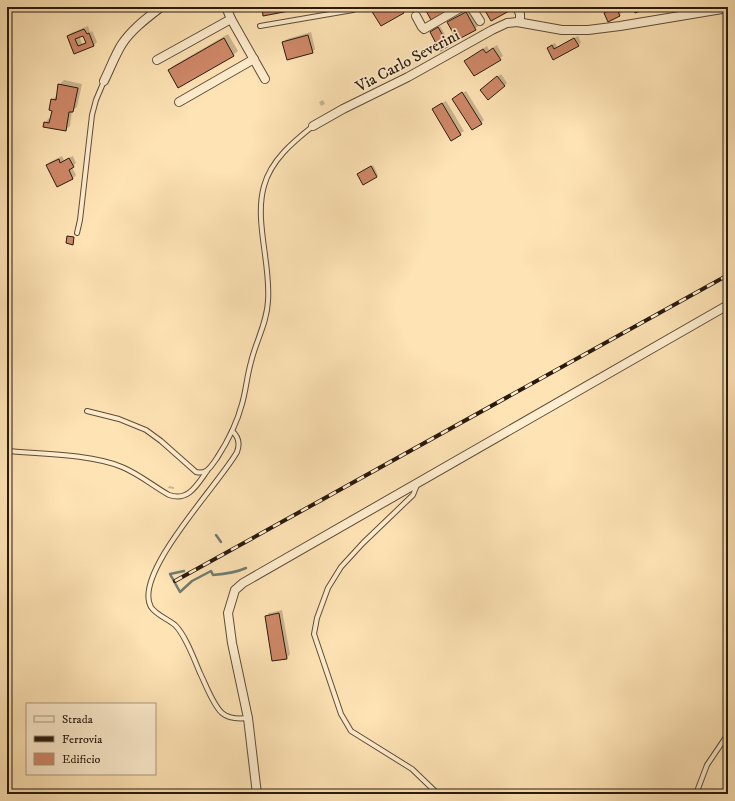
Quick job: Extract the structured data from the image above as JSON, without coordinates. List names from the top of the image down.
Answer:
{
  "streets": {
    "street": ["Via Carlo Severini"]
  },
  "legend": ["Strada", "Ferrovia", "Edificio"]
}
